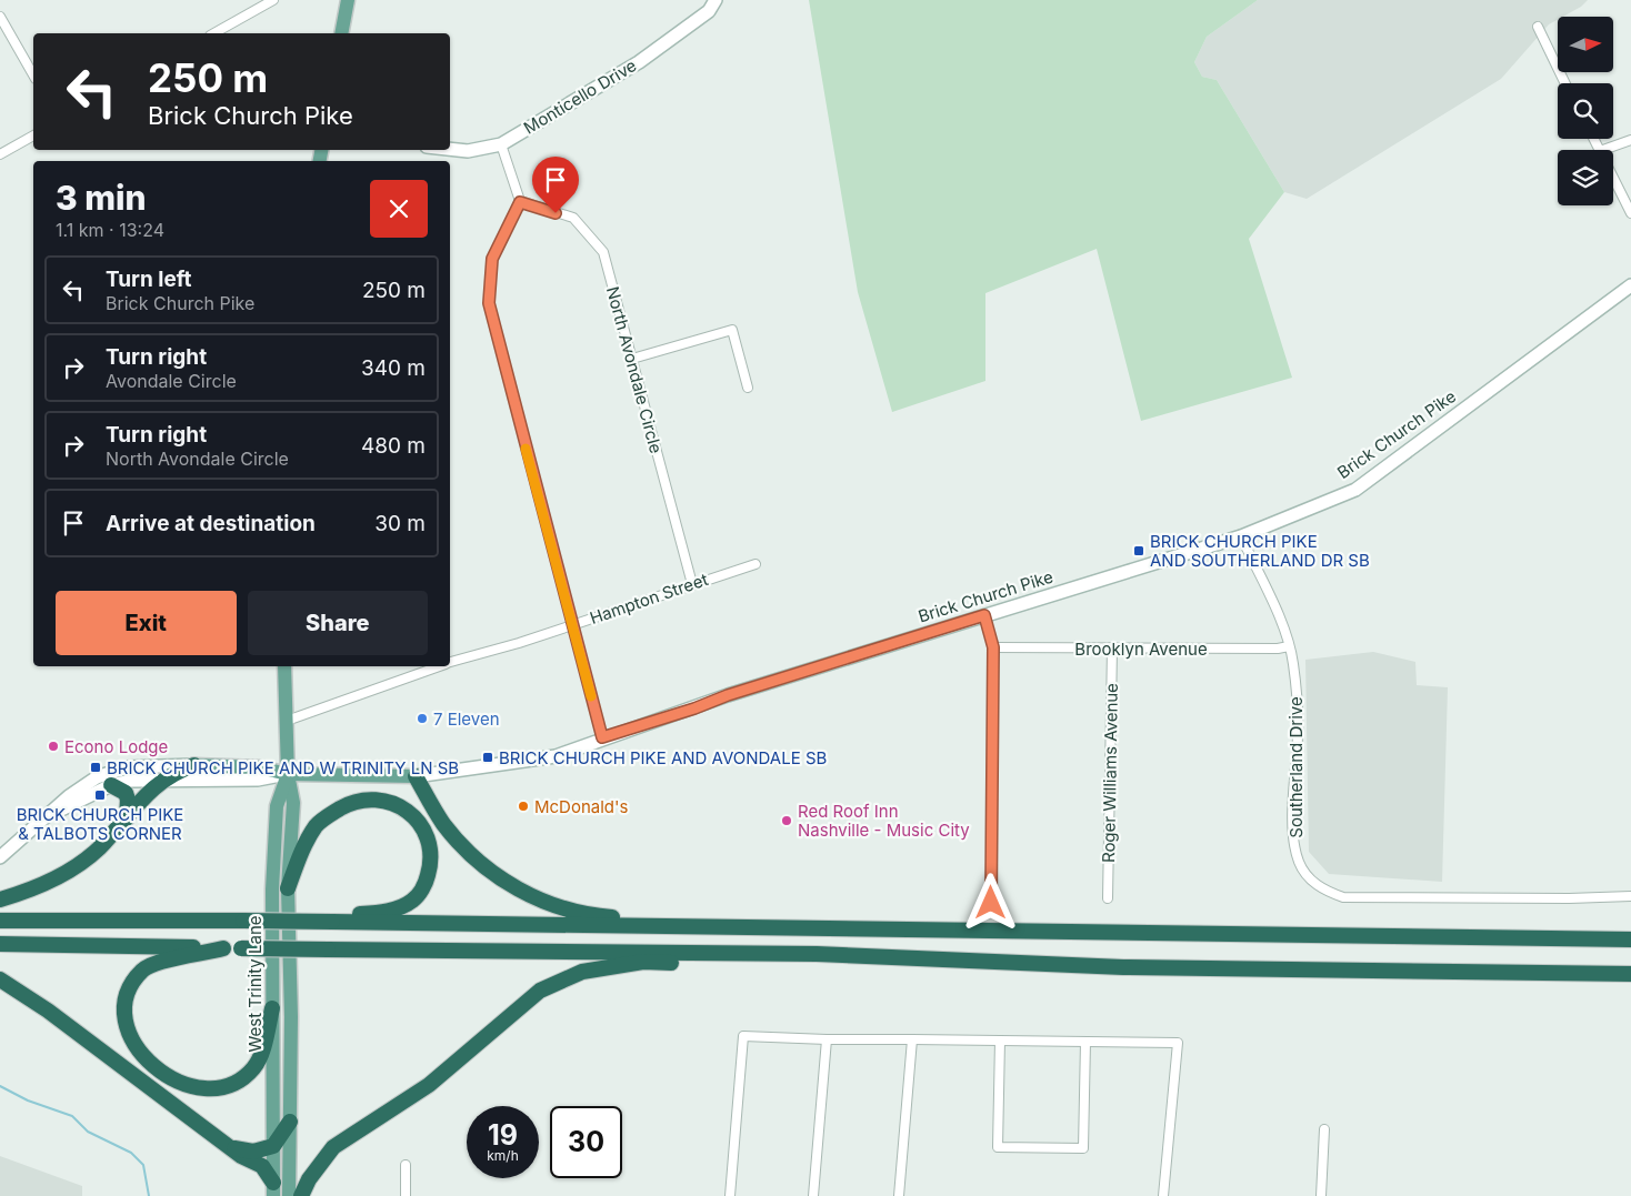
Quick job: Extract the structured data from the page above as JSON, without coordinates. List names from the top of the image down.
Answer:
{
  "streets": {
    "main road": ["Monticello Drive", "Brick Church Pike", "West Trinity Lane"],
    "street": [
      "North Avondale Circle",
      "Hampton Street",
      "Brooklyn Avenue",
      "Southerland Drive",
      "Roger Williams Avenue"
    ]
  },
  "crossings": [
    ["North Avondale Circle", "Hampton Street"],
    ["Brick Church Pike", "Southerland Drive"],
    ["Brick Church Pike", "West Trinity Lane"],
    ["Hampton Street", "West Trinity Lane"],
    ["Brooklyn Avenue", "Southerland Drive"],
    ["Brooklyn Avenue", "Roger Williams Avenue"]
  ],
  "places": {
    "transit": [
      "BRICK CHURCH PIKE AND SOUTHERLAND DR SB",
      "BRICK CHURCH PIKE AND AVONDALE SB",
      "BRICK CHURCH PIKE AND W TRINITY LN SB",
      "BRICK CHURCH PIKE & TALBOTS CORNER"
    ],
    "other": [
      "7 Eleven",
      "Econo Lodge",
      "McDonald's",
      "Red Roof Inn Nashville - Music City"
    ]
  },
  "north": "right",
  "page": {
    "turn": ["250 m", "Brick Church Pike"],
    "heading": ["3 min", "1.1 km · 13:24"],
    "list": [
      {
        "name": "Turn left",
        "note": "Brick Church Pike",
        "value": "250 m"
      },
      {
        "name": "Turn right",
        "note": "Avondale Circle",
        "value": "340 m"
      },
      {
        "name": "Turn right",
        "note": "North Avondale Circle",
        "value": "480 m"
      },
      {
        "name": "Arrive at destination",
        "value": "30 m"
      }
    ],
    "buttons": ["Exit", "Share"],
    "speed": "19 km/h",
    "limit": "30"
  }
}
